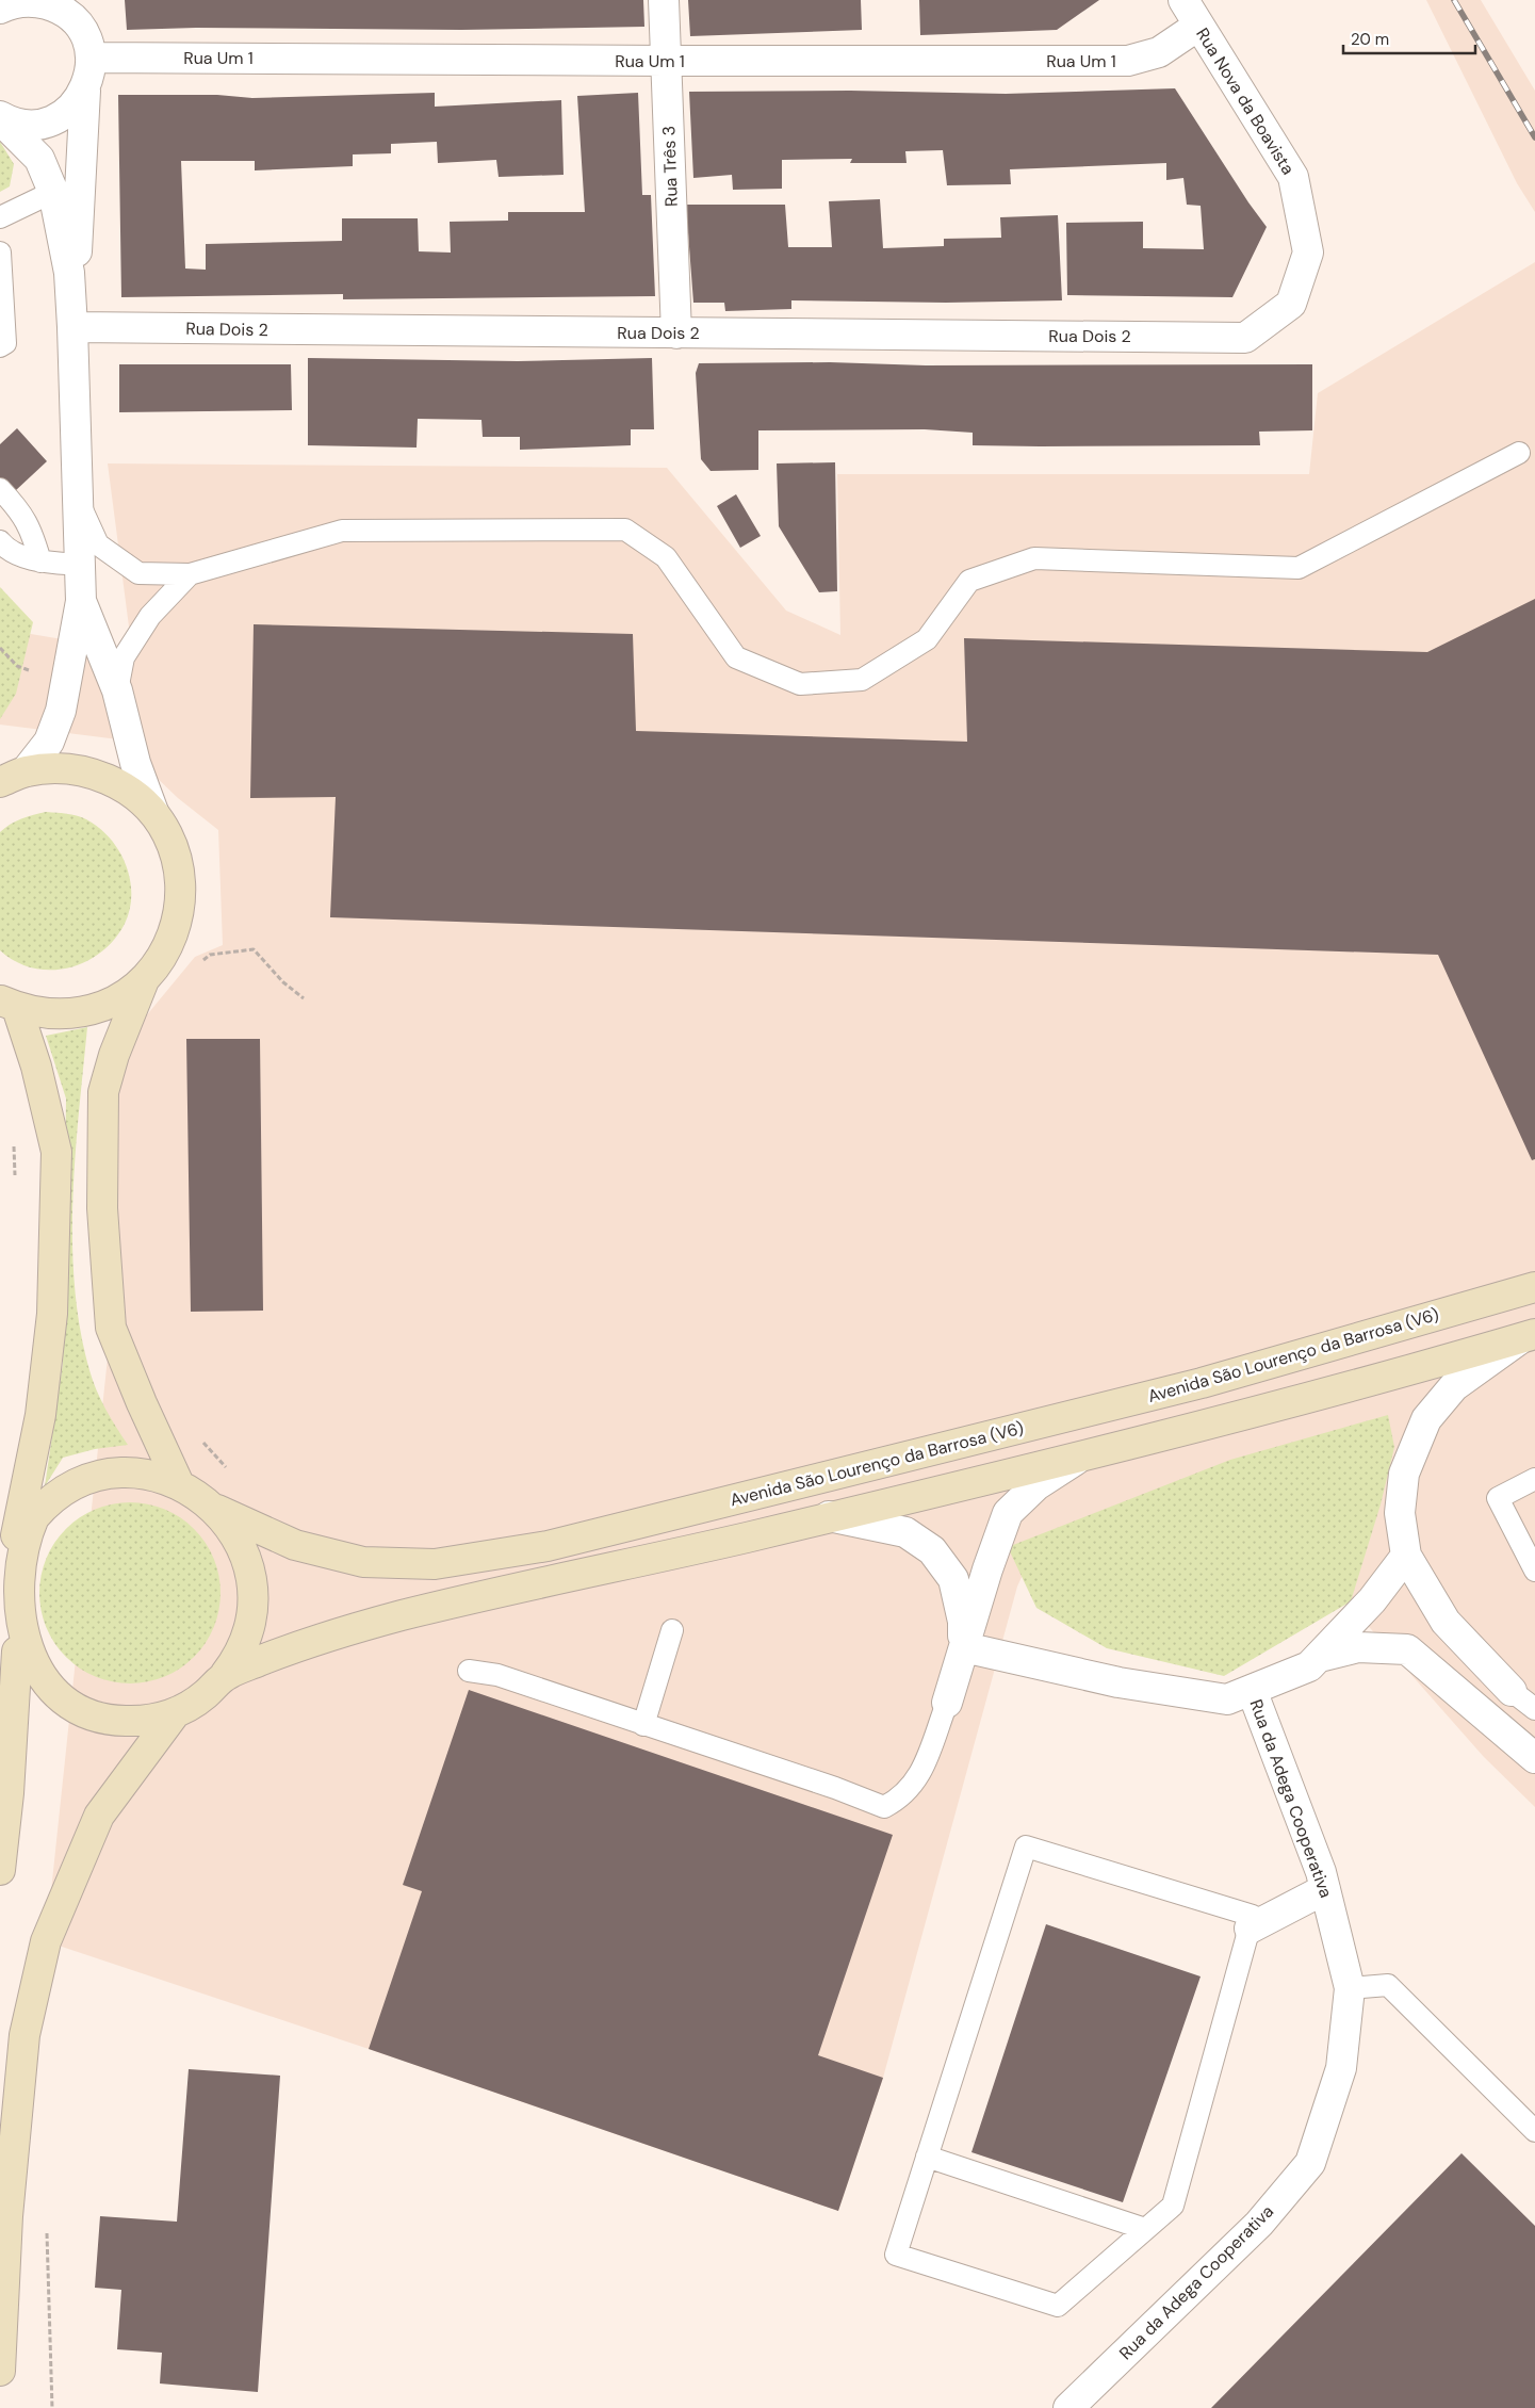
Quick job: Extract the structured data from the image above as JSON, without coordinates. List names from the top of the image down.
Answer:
{
  "streets": {
    "main road": ["Avenida São Lourenço da Barrosa (V6)"],
    "street": [
      "Rua Um 1",
      "Rua Nova da Boavista",
      "Rua Três 3",
      "Rua Dois 2",
      "Rua da Adega Cooperativa"
    ]
  },
  "crossings": [
    ["Rua Um 1", "Rua Nova da Boavista"],
    ["Rua Um 1", "Rua Três 3"],
    ["Rua Nova da Boavista", "Rua Dois 2"],
    ["Rua Três 3", "Rua Dois 2"]
  ],
  "scale_bar": "20 m"
}
